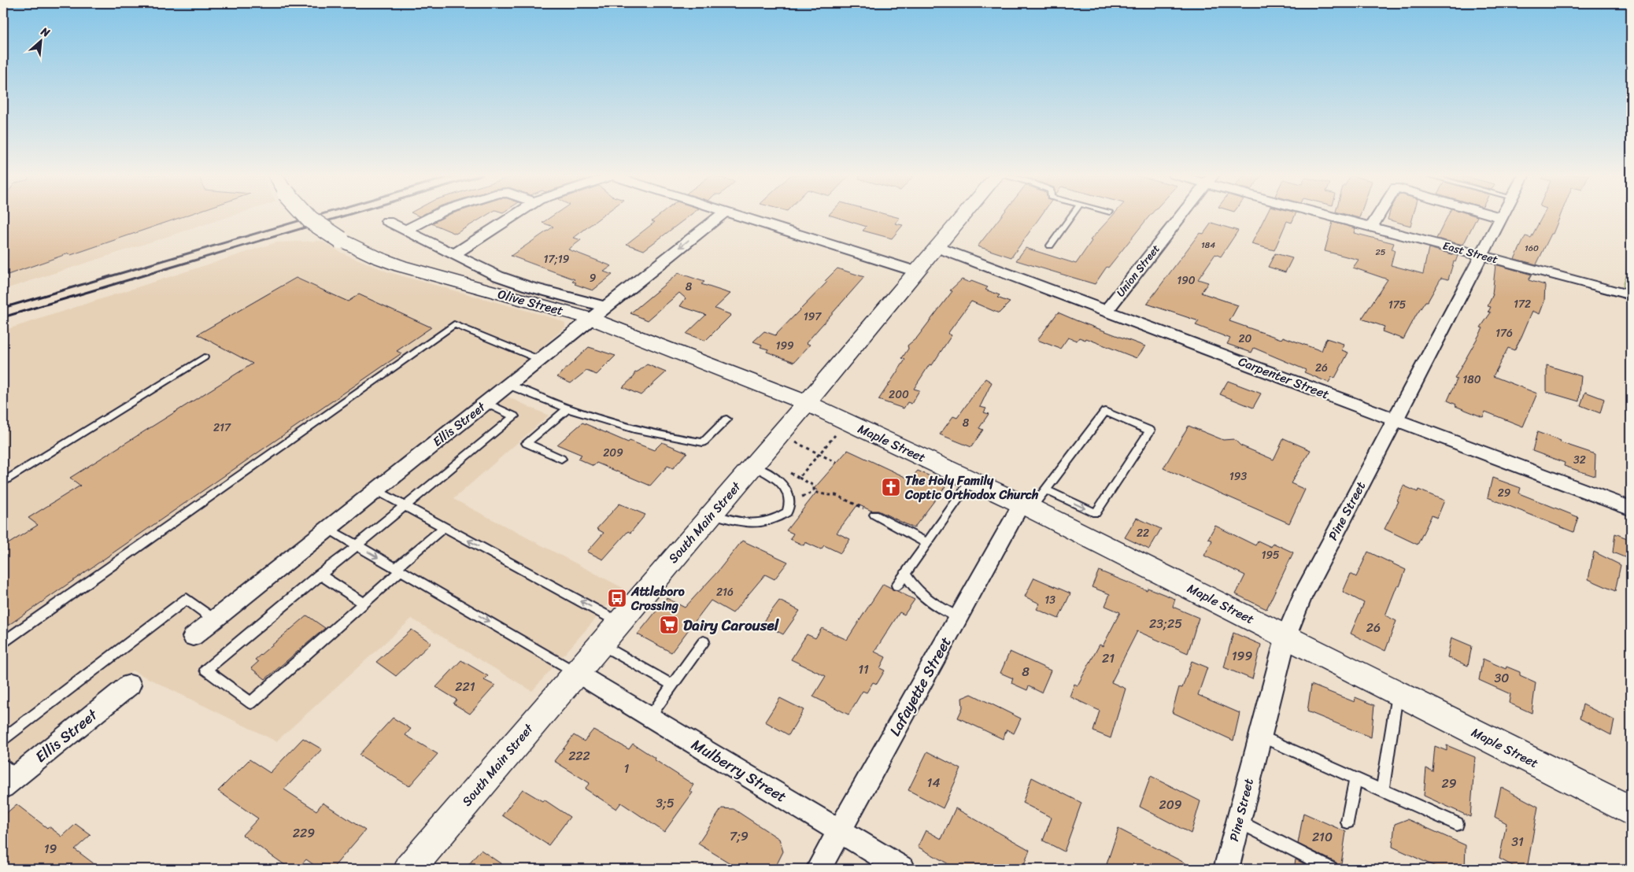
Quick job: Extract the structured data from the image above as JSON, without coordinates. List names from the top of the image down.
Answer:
{
  "streets": {
    "main road": ["Olive Street", "Maple Street", "South Main Street"],
    "street": [
      "East Street",
      "Union Street",
      "Carpenter Street",
      "Ellis Street",
      "Pine Street",
      "Lafayette Street",
      "Mulberry Street"
    ]
  },
  "crossings": [
    ["East Street", "Pine Street"],
    ["Union Street", "Carpenter Street"],
    ["Olive Street", "Ellis Street"],
    ["Olive Street", "Maple Street"],
    ["Olive Street", "South Main Street"],
    ["Carpenter Street", "Pine Street"],
    ["Carpenter Street", "South Main Street"],
    ["Maple Street", "Pine Street"],
    ["Maple Street", "South Main Street"],
    ["Maple Street", "Lafayette Street"],
    ["South Main Street", "Mulberry Street"],
    ["Lafayette Street", "Mulberry Street"]
  ],
  "places": {
    "church": ["The Holy Family Coptic Orthodox Church"],
    "bus stop": ["Attleboro Crossing"],
    "supermarket": ["Dairy Carousel"]
  },
  "house_numbers": [
    "184",
    "160",
    "25",
    "17;19",
    "9",
    "190",
    "8",
    "172",
    "175",
    "197",
    "176",
    "20",
    "199",
    "26",
    "180",
    "200",
    "8",
    "217",
    "209",
    "32",
    "193",
    "29",
    "22",
    "195",
    "216",
    "13",
    "23;25",
    "26",
    "199",
    "21",
    "11",
    "8",
    "30",
    "221",
    "222",
    "1",
    "14",
    "29",
    "3;5",
    "209",
    "229",
    "7;9",
    "210",
    "31",
    "19"
  ],
  "north": "top right"
}
